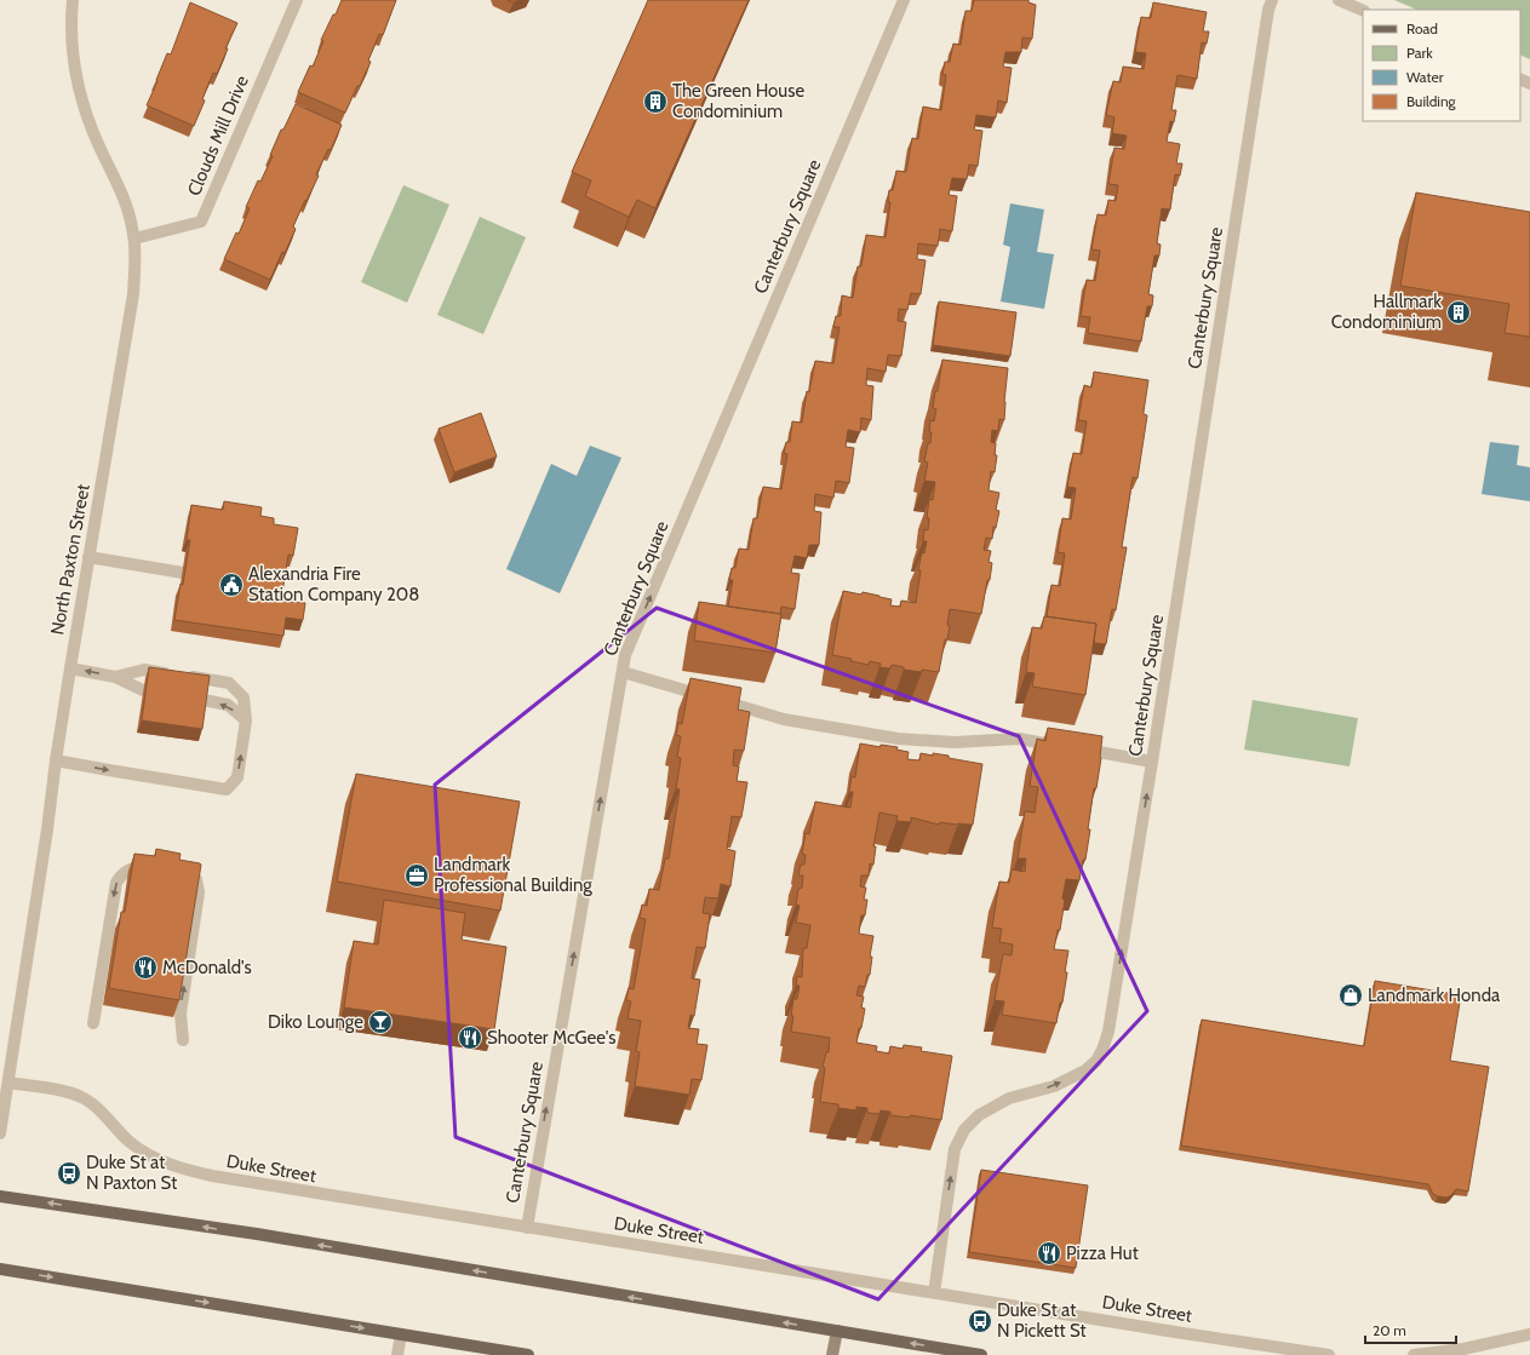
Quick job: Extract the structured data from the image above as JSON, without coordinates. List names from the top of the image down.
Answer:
{
  "streets": {
    "street": [
      "Clouds Mill Drive",
      "Canterbury Square",
      "North Paxton Street",
      "Duke Street"
    ]
  },
  "crossings": [
    ["Clouds Mill Drive", "North Paxton Street"],
    ["Canterbury Square", "Duke Street"],
    ["North Paxton Street", "Duke Street"]
  ],
  "one_way": ["Canterbury Square"],
  "places": {
    "building": ["The Green House Condominium", "Hallmark Condominium"],
    "public building": ["Alexandria Fire Station Company 208"],
    "office": ["Landmark Professional Building"],
    "restaurant": ["McDonald's", "Shooter McGee's", "Pizza Hut"],
    "shop": ["Landmark Honda"],
    "bar": ["Diko Lounge"],
    "bus stop": ["Duke St at N Paxton St", "Duke St at N Pickett St"]
  },
  "legend": [
    "Road",
    "Park",
    "Water",
    "Building"
  ],
  "scale_bar": "20 m"
}
